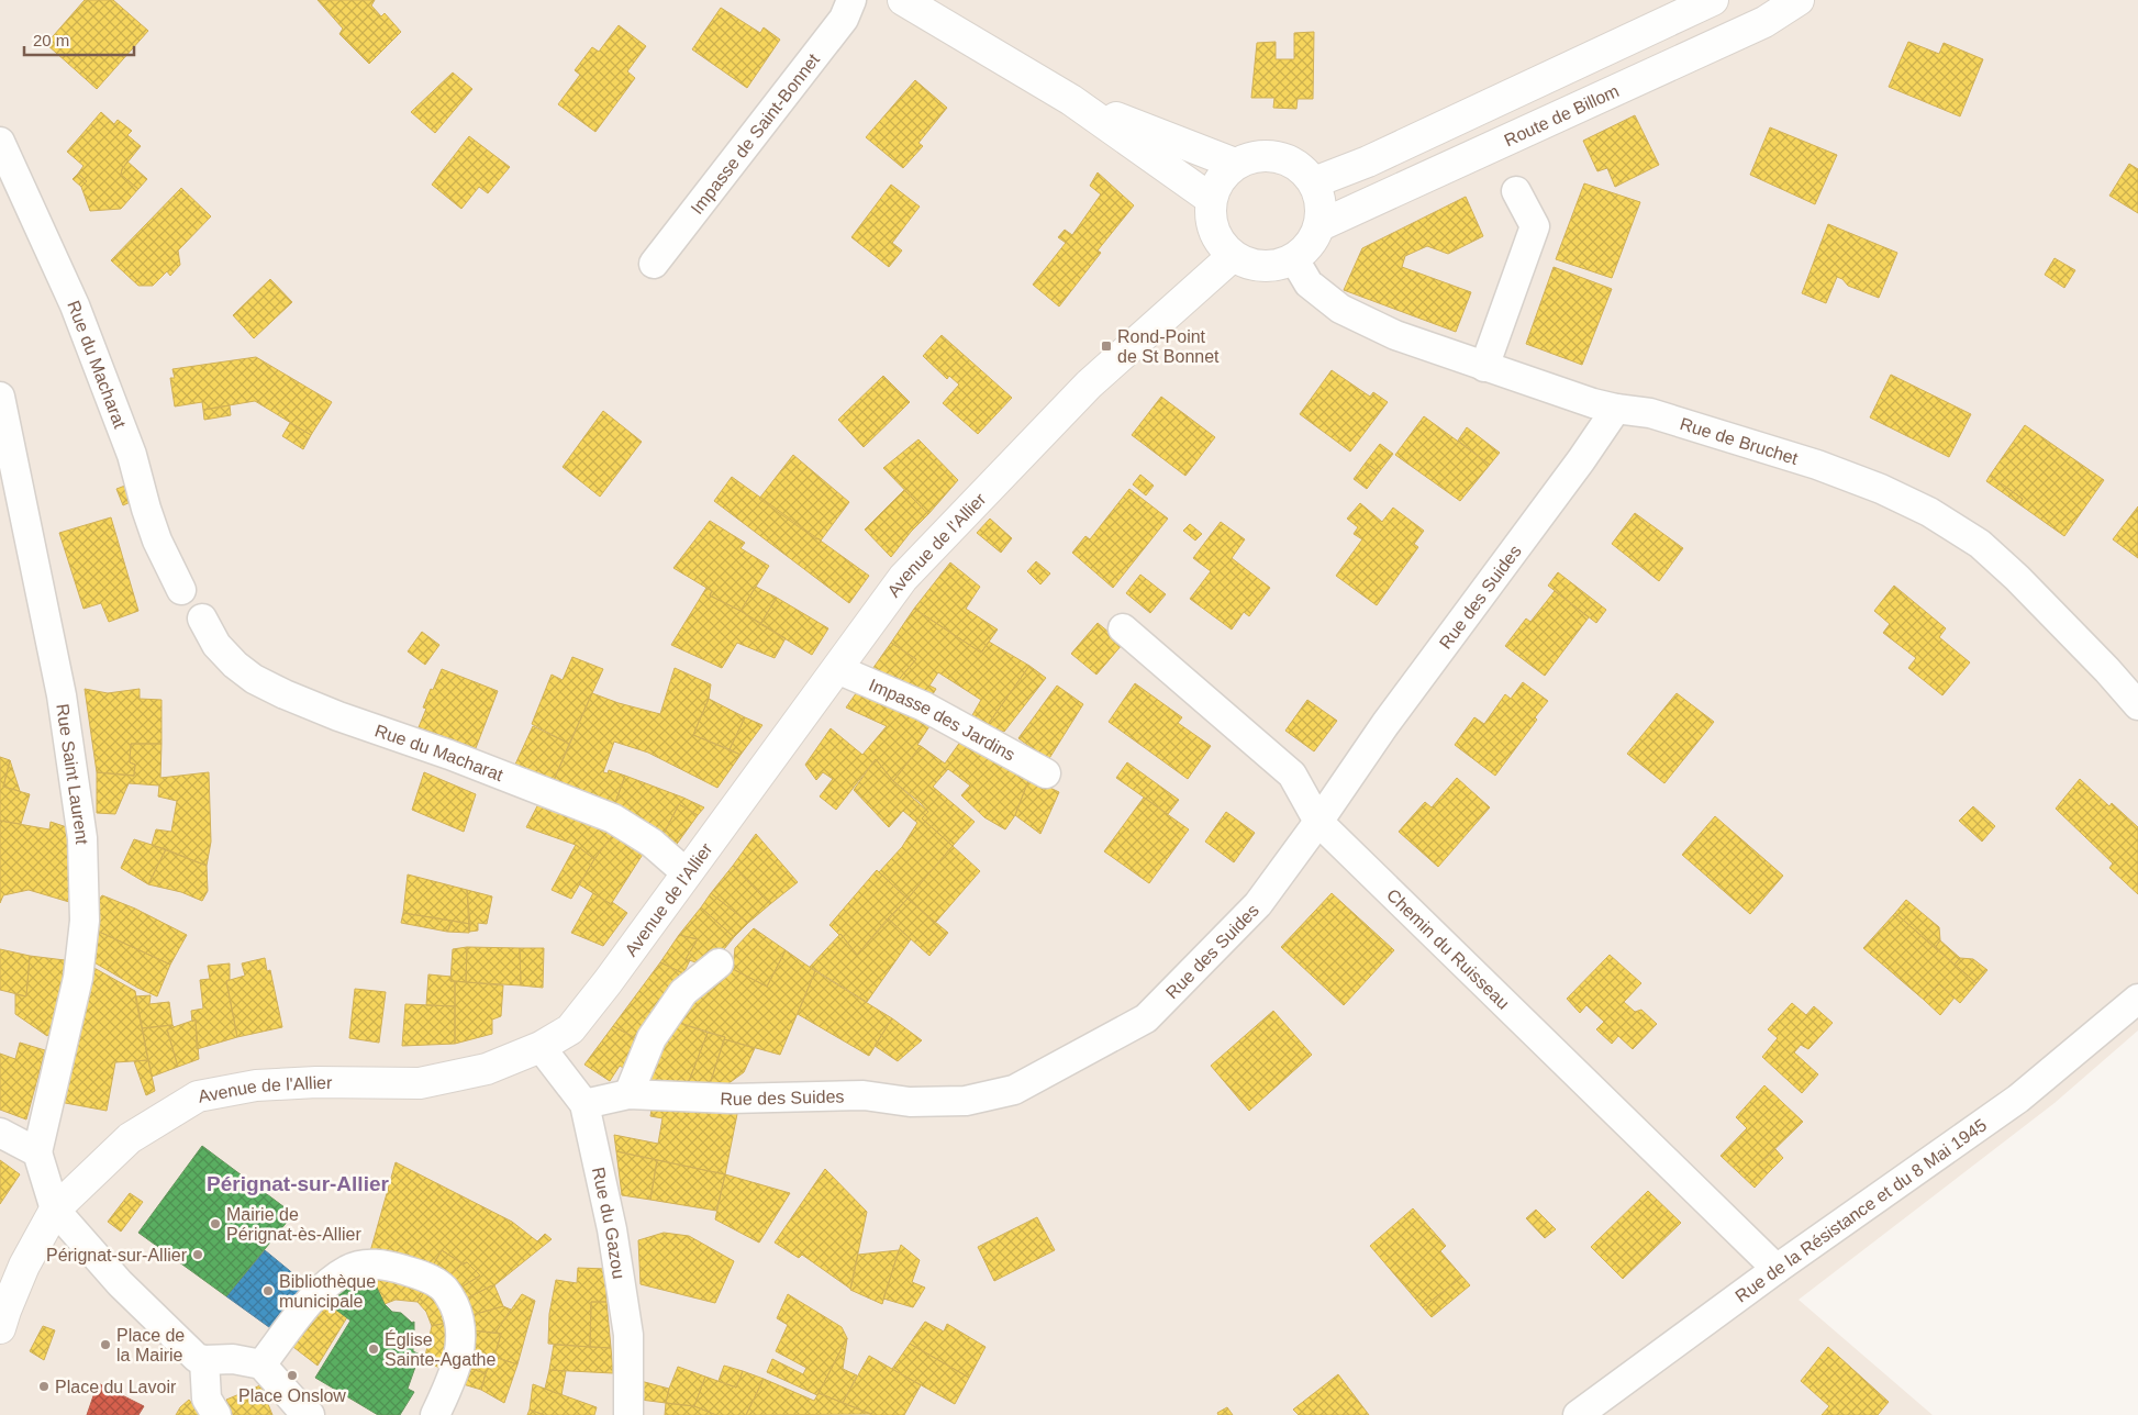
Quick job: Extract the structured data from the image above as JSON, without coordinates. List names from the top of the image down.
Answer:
{
  "streets": {
    "main road": ["Route de Billom", "Avenue de l'Allier"],
    "street": [
      "Impasse de Saint-Bonnet",
      "Rue du Macharat",
      "Rue de Bruchet",
      "Rue des Suides",
      "Impasse des Jardins",
      "Rue Saint Laurent",
      "Chemin du Ruisseau",
      "Rue de la Résistance et du 8 Mai 1945",
      "Rue du Gazou"
    ]
  },
  "crossings": [
    ["Route de Billom", "Rue de Bruchet"],
    ["Route de Billom", "Avenue de l'Allier"],
    ["Rue du Macharat", "Avenue de l'Allier"],
    ["Rue de Bruchet", "Avenue de l'Allier"],
    ["Rue de Bruchet", "Rue des Suides"],
    ["Avenue de l'Allier", "Impasse des Jardins"],
    ["Avenue de l'Allier", "Rue du Gazou"],
    ["Rue des Suides", "Chemin du Ruisseau"],
    ["Rue des Suides", "Rue du Gazou"],
    ["Chemin du Ruisseau", "Rue de la Résistance et du 8 Mai 1945"]
  ],
  "districts": ["Pérignat-sur-Allier"],
  "places": {
    "transit": ["Rond-Point de St Bonnet"],
    "other": [
      "Mairie de Pérignat-ès-Allier",
      "Pérignat-sur-Allier",
      "Bibliothèque municipale",
      "Place de la Mairie",
      "Église Sainte-Agathe",
      "Place Onslow",
      "Place du Lavoir"
    ]
  },
  "scale_bar": "20 m"
}
